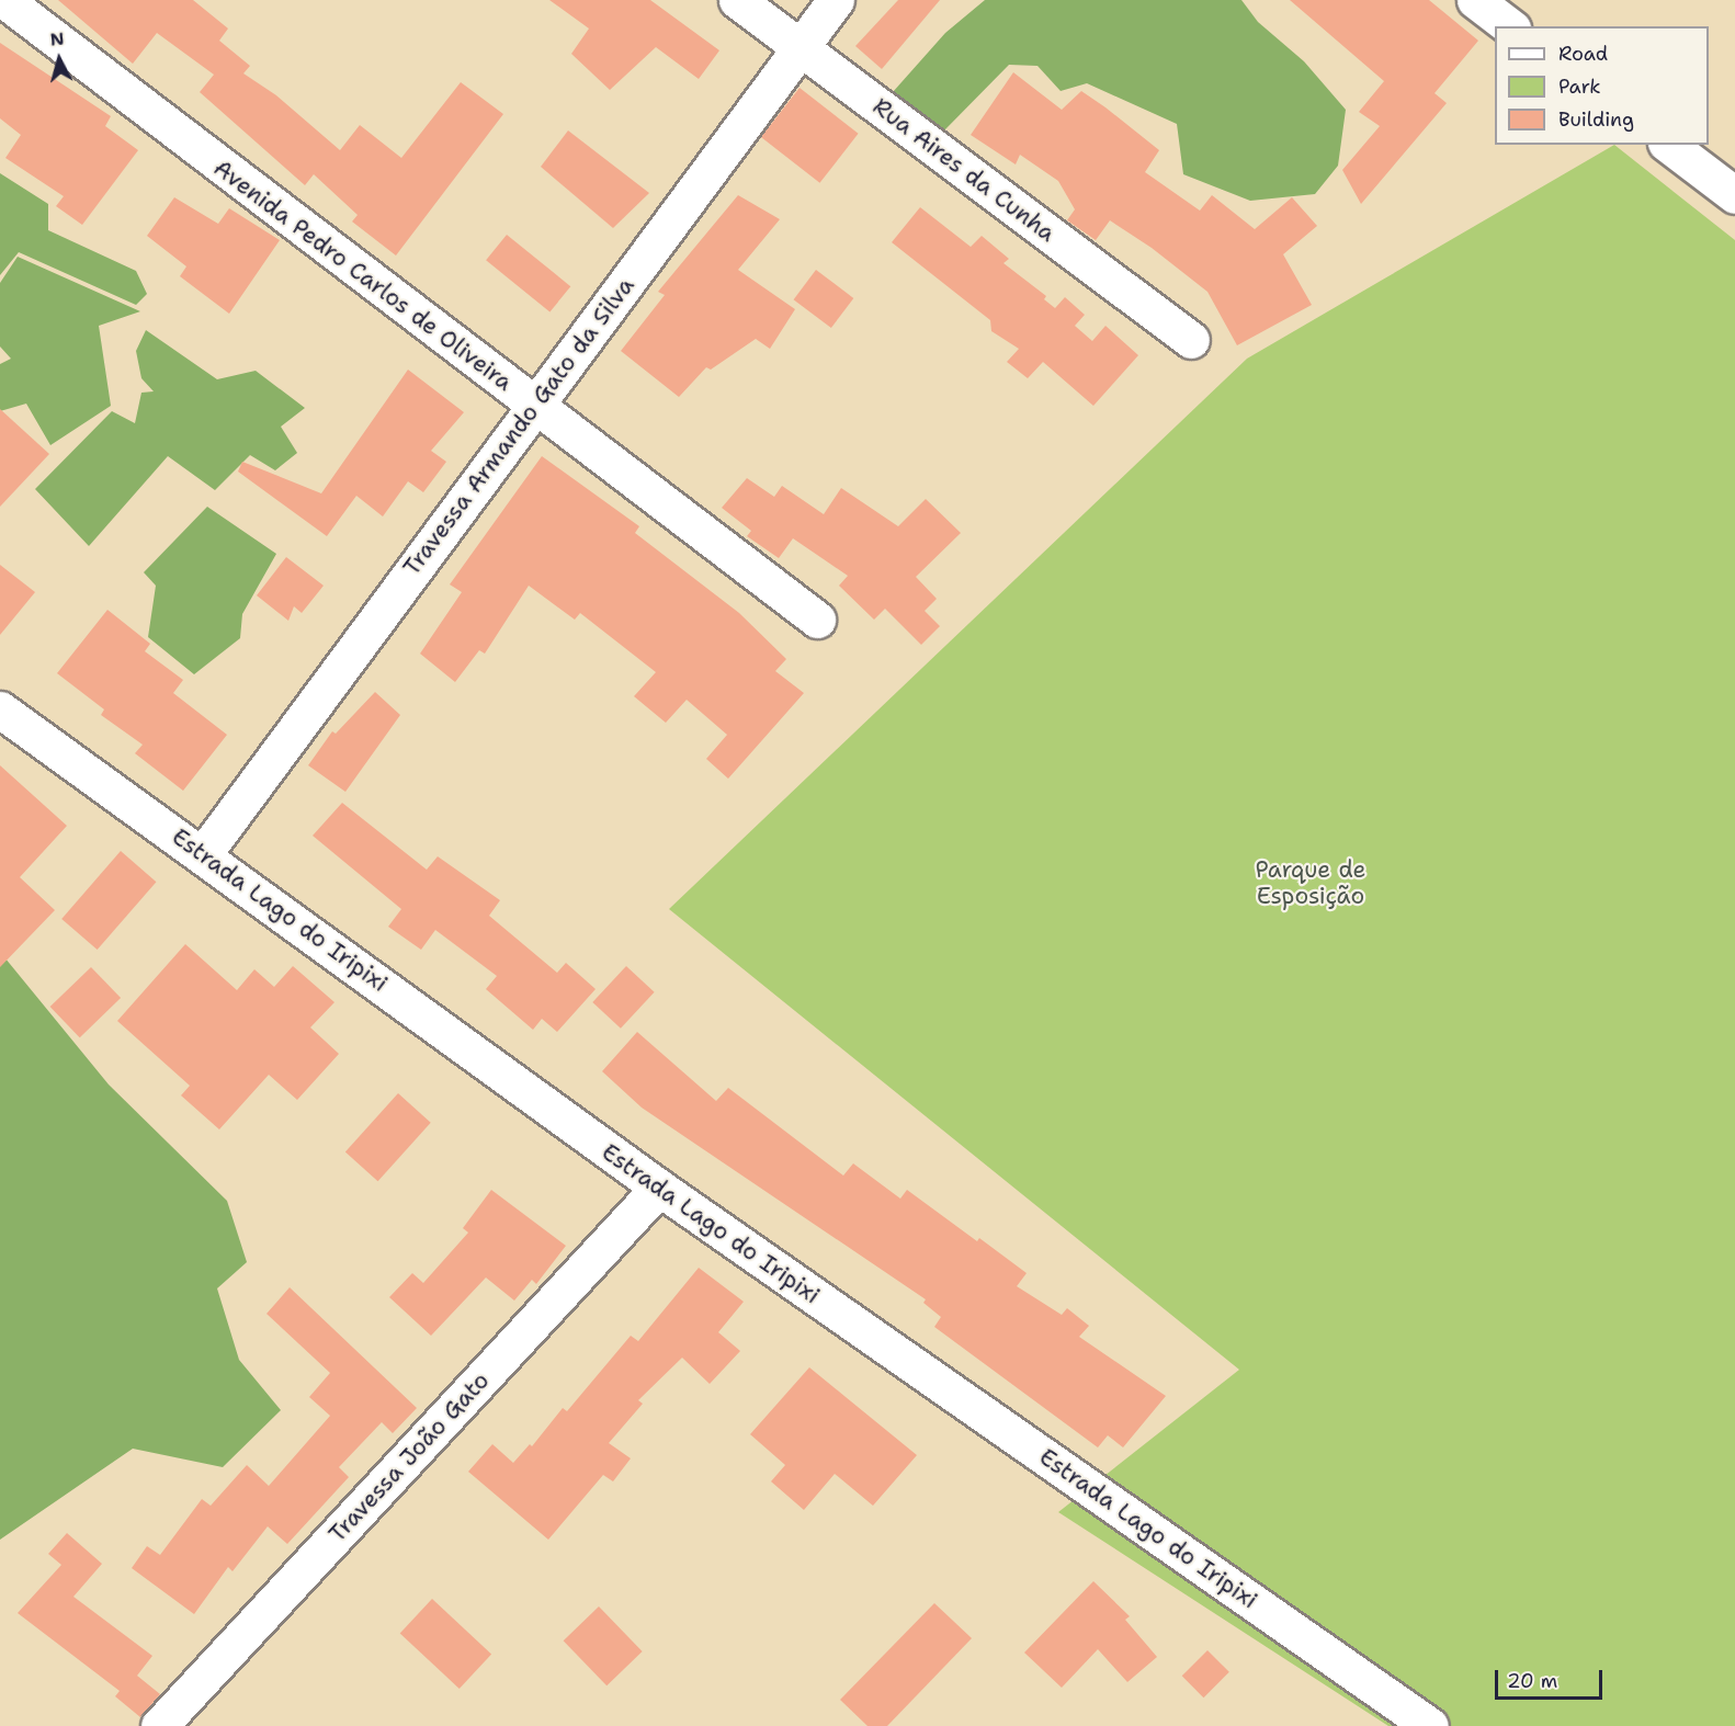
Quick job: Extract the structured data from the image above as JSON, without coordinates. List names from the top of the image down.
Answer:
{
  "streets": {
    "street": [
      "Rua Aires da Cunha",
      "Avenida Pedro Carlos de Oliveira",
      "Travessa Armando Gato da Silva",
      "Estrada Lago do Iripixi",
      "Travessa João Gato"
    ]
  },
  "crossings": [
    ["Rua Aires da Cunha", "Travessa Armando Gato da Silva"],
    ["Avenida Pedro Carlos de Oliveira", "Travessa Armando Gato da Silva"],
    ["Travessa Armando Gato da Silva", "Estrada Lago do Iripixi"],
    ["Estrada Lago do Iripixi", "Travessa João Gato"]
  ],
  "parks": ["Parque de Esposição"],
  "legend": ["Road", "Park", "Building"],
  "scale_bar": "20 m",
  "north": "top"
}
